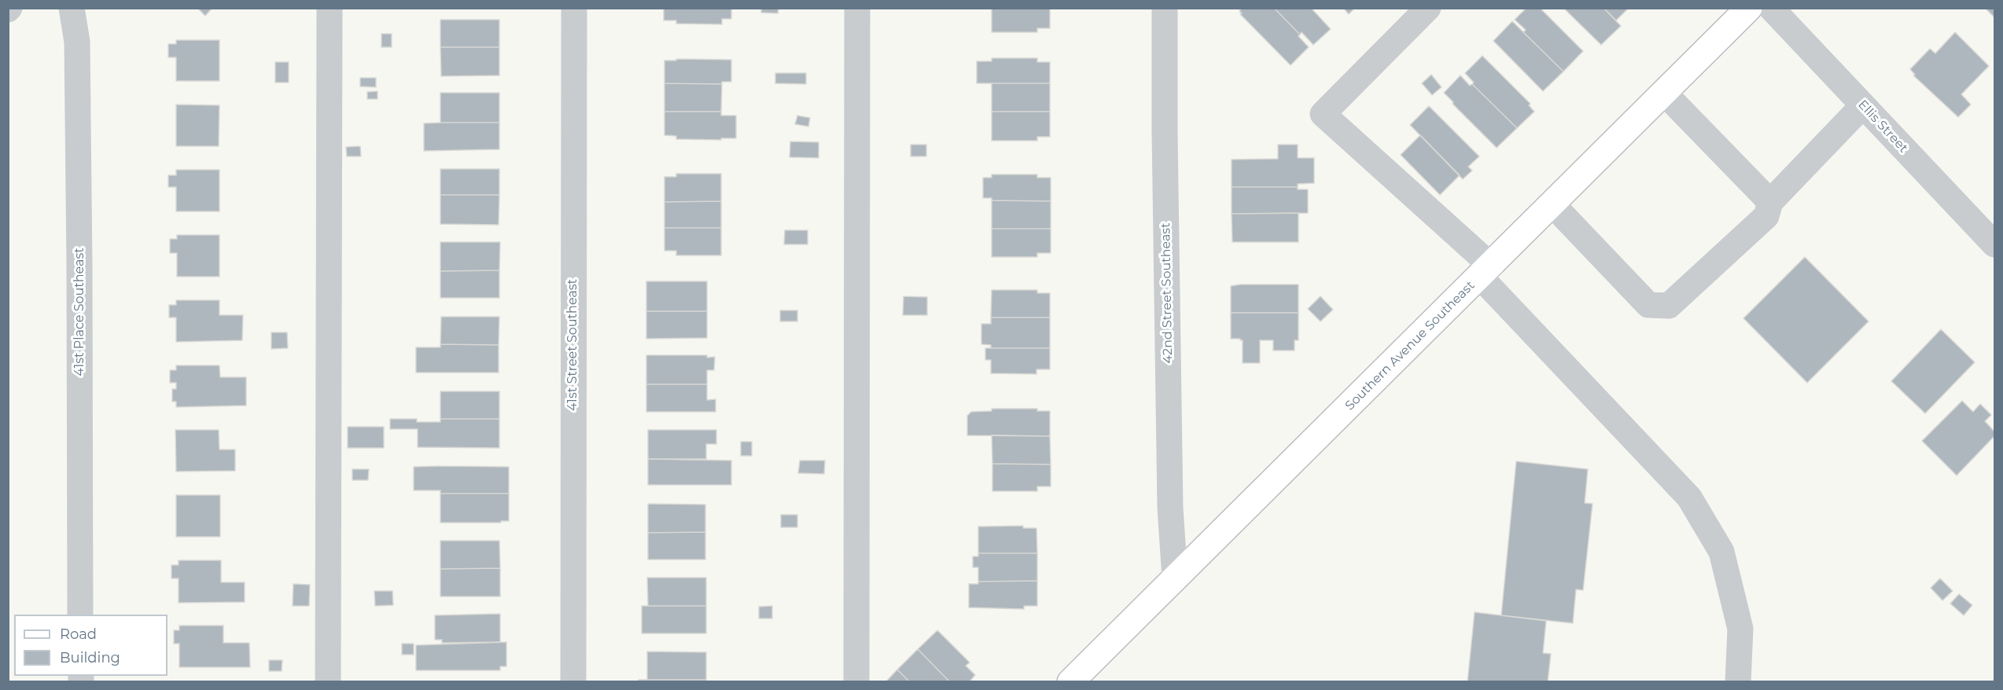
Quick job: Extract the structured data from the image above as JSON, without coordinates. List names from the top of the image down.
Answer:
{
  "streets": {
    "main road": ["Southern Avenue Southeast"],
    "street": [
      "Ellis Street",
      "42nd Street Southeast",
      "41st Place Southeast",
      "41st Street Southeast"
    ]
  },
  "crossings": [
    ["42nd Street Southeast", "Southern Avenue Southeast"]
  ],
  "legend": ["Road", "Building"]
}
